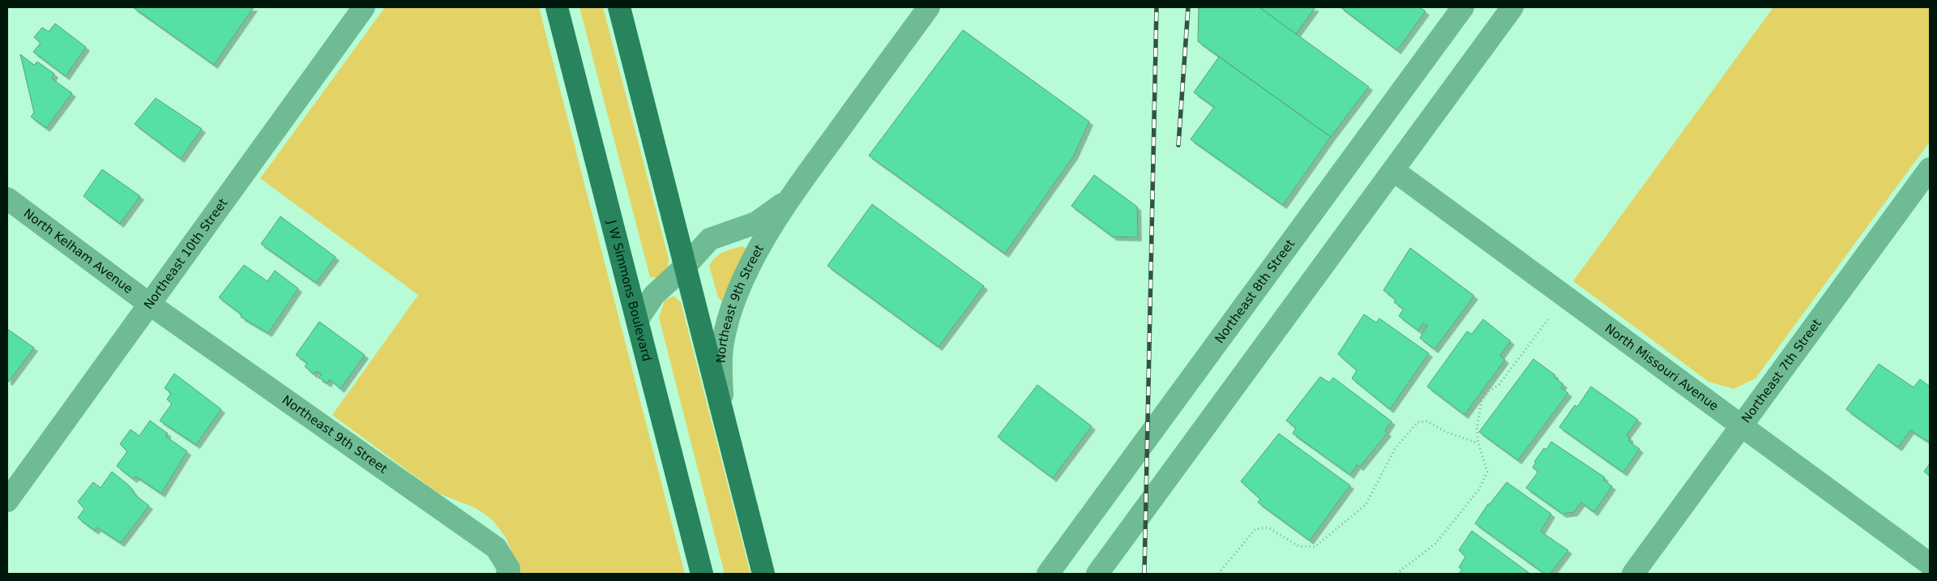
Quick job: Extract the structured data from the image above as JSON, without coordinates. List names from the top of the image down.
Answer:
{
  "streets": {
    "main road": ["J W Simmons Boulevard"],
    "street": [
      "North Kelham Avenue",
      "Northeast 10th Street",
      "Northeast 8th Street",
      "Northeast 9th Street",
      "North Missouri Avenue",
      "Northeast 7th Street"
    ]
  },
  "crossings": [
    ["North Kelham Avenue", "Northeast 10th Street"],
    ["North Kelham Avenue", "Northeast 9th Street"],
    ["Northeast 10th Street", "Northeast 9th Street"],
    ["J W Simmons Boulevard", "Northeast 9th Street"],
    ["North Missouri Avenue", "Northeast 7th Street"]
  ]
}
